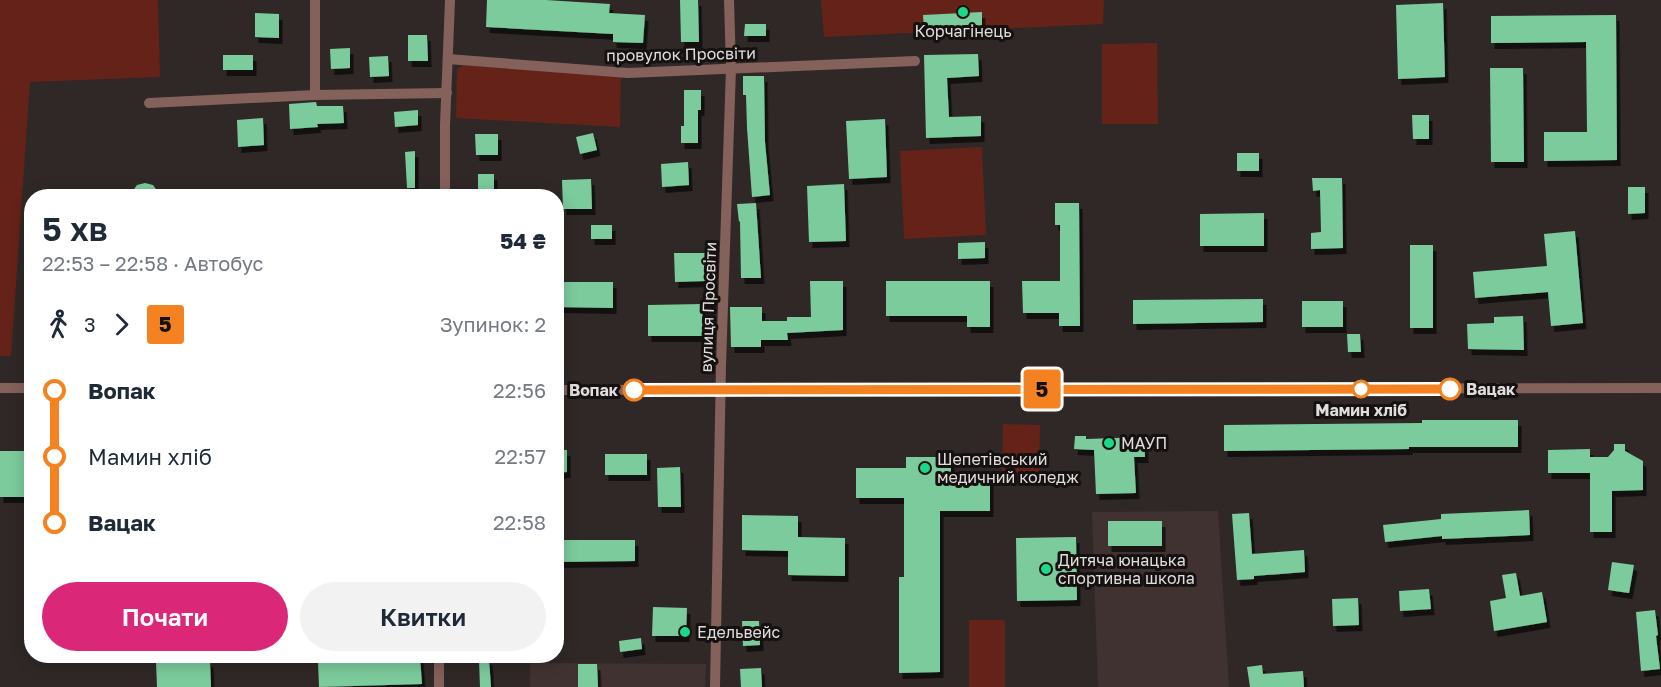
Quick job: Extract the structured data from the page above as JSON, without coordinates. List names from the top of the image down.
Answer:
{
  "streets": {
    "street": ["провулок Просвіти", "вулиця Просвіти"]
  },
  "crossings": [
    ["провулок Просвіти", "вулиця Просвіти"]
  ],
  "places": [
    "Корчагінець",
    "Мамин хліб",
    "Вацак",
    "Вопак",
    "МАУП",
    "Шепетівський медичний коледж",
    "Дитяча юнацька спортивна школа",
    "Едельвейс"
  ],
  "lines": ["bus line 5"],
  "page": {
    "on_map": "5",
    "heading": ["5 хв", "22:53 – 22:58 · Автобус", "54 ₴"],
    "legs": ["3", "5", "Зупинок: 2"],
    "list": [
      {
        "name": "Вопак",
        "value": "22:56"
      },
      {
        "name": "Мамин хліб",
        "value": "22:57"
      },
      {
        "name": "Вацак",
        "value": "22:58"
      }
    ],
    "buttons": ["Почати", "Квитки"]
  }
}
